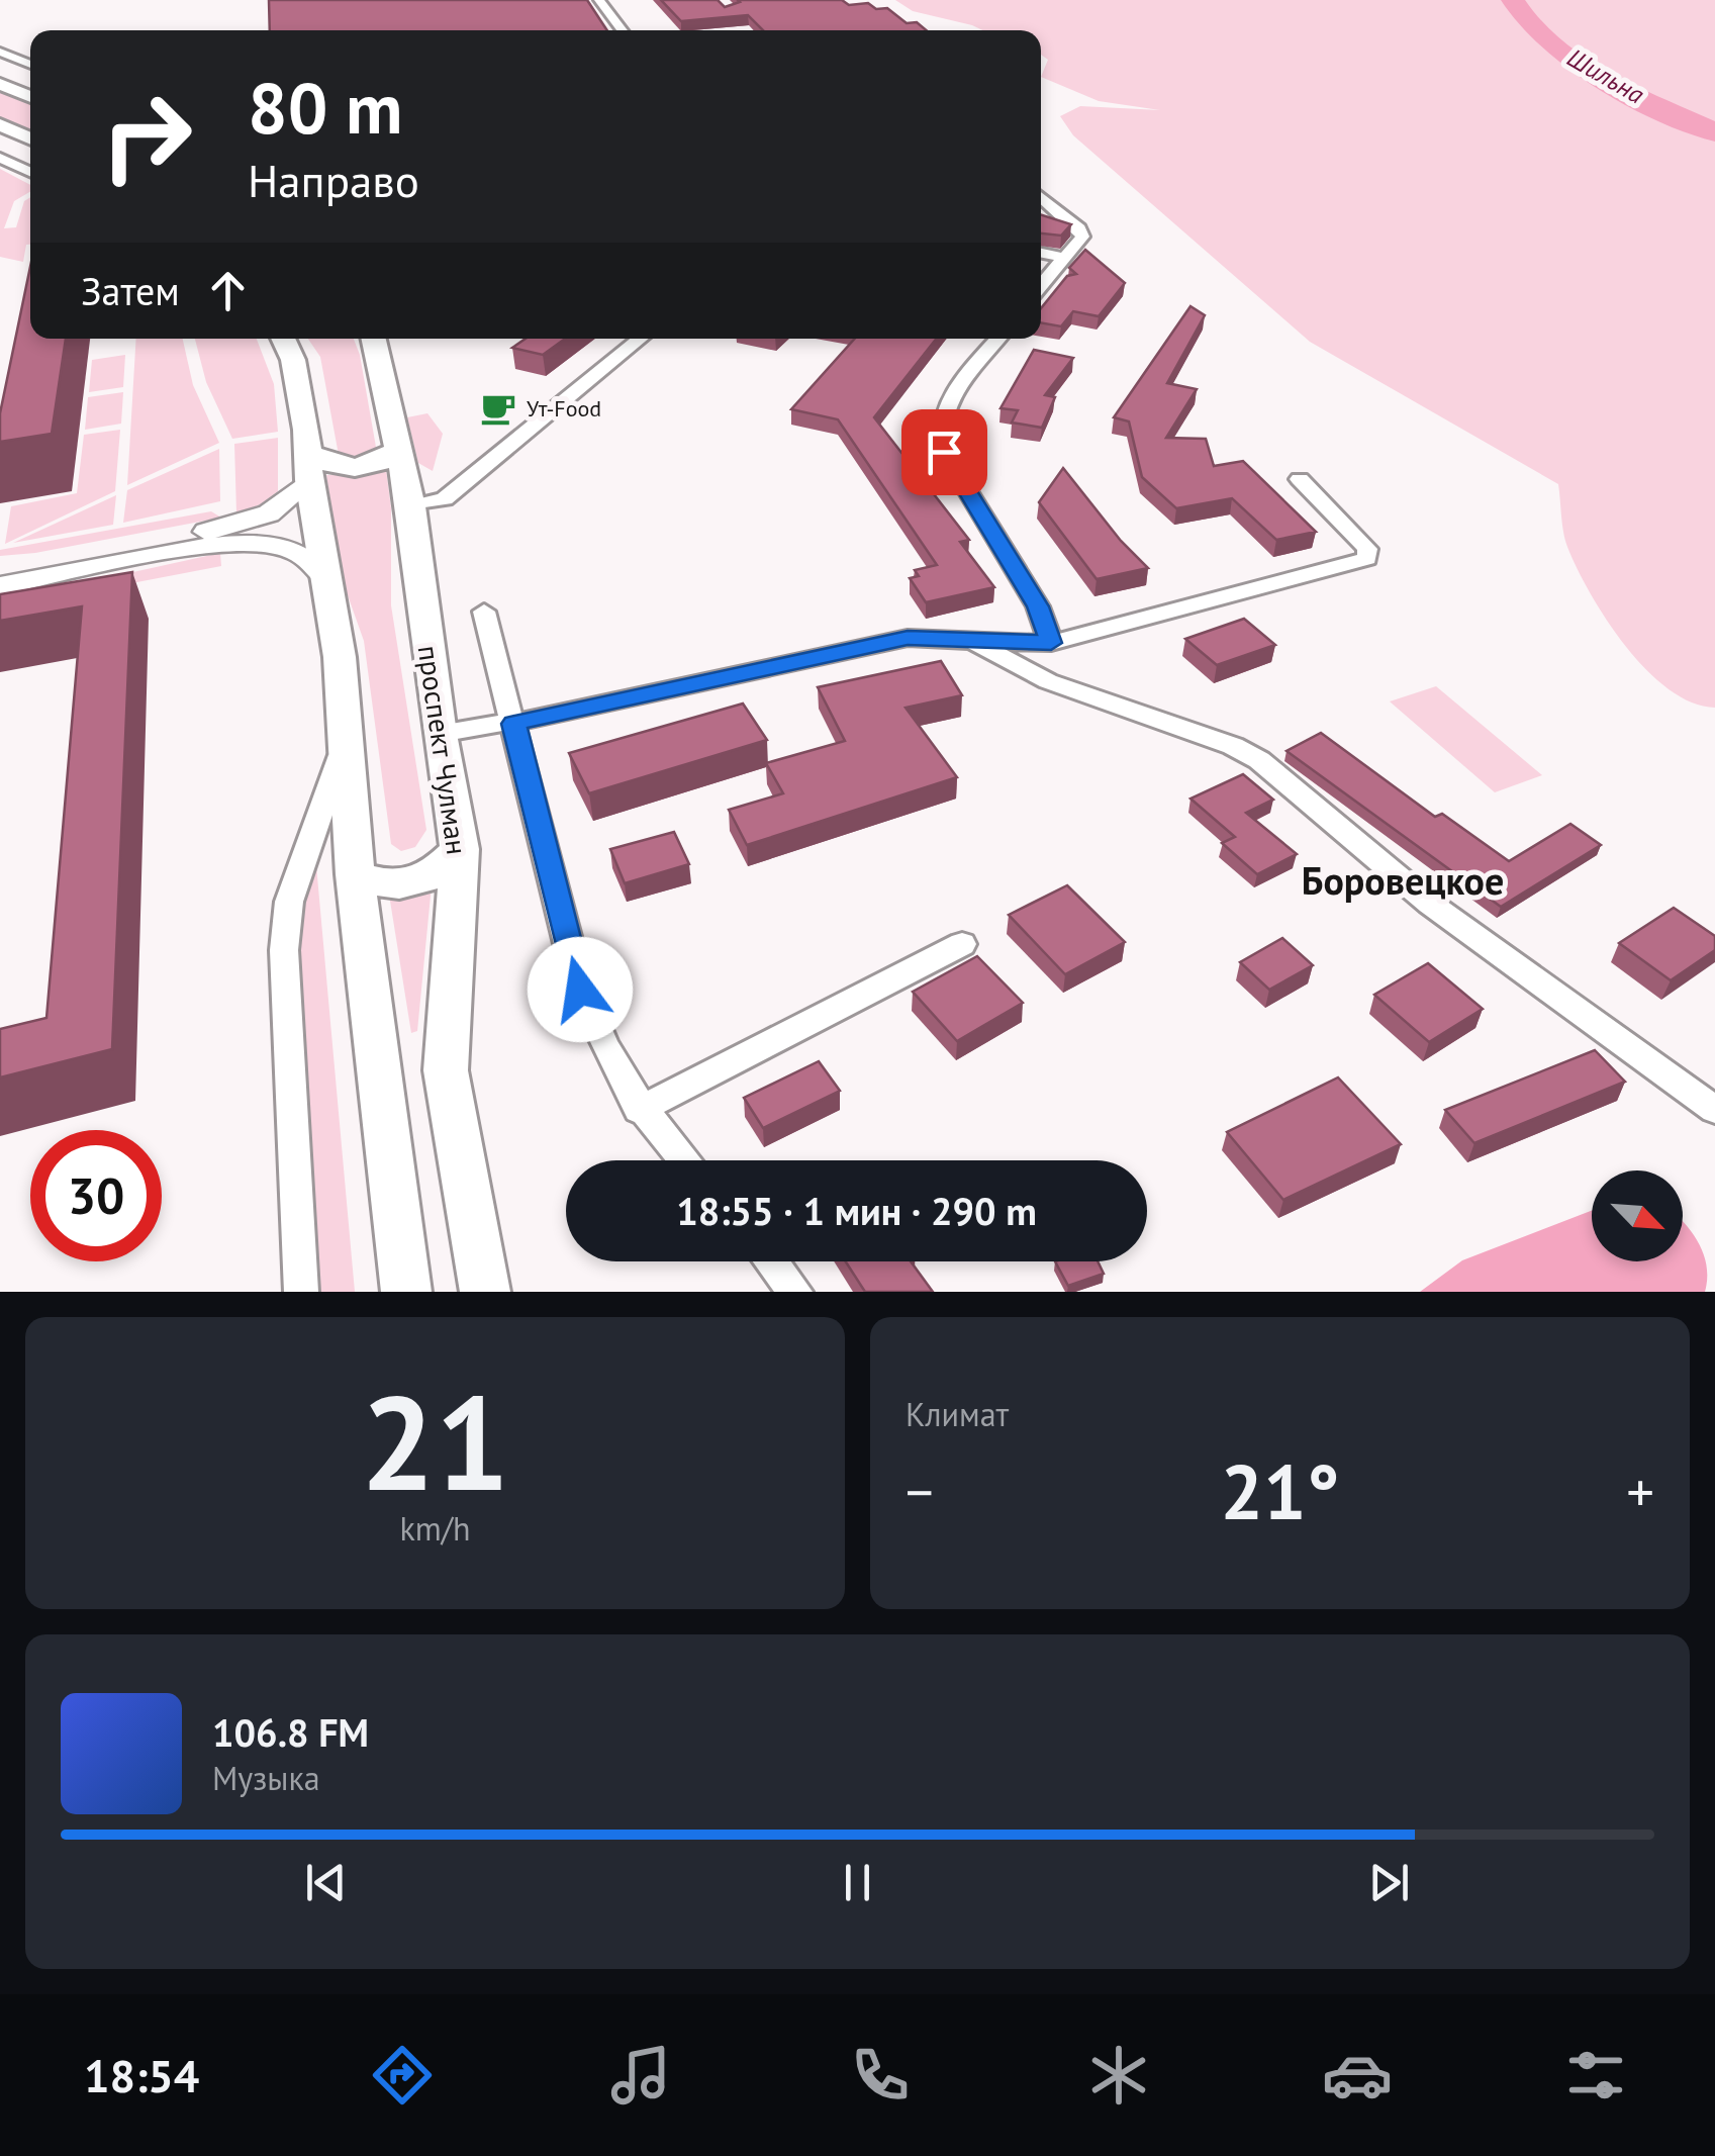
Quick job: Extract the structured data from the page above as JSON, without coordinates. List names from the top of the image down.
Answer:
{
  "streets": {
    "main road": ["проспект Чулман"]
  },
  "districts": ["Боровецкое"],
  "water": ["Шильна"],
  "places": {
    "cafe": ["Ут-Food"]
  },
  "north": "bottom right",
  "page": {
    "turn": ["80 m", "Направо"],
    "then": "Затем",
    "limit": "30",
    "trip": "18:55 · 1 мин · 290 m",
    "tile": [
      ["21", "km/h"],
      "Климат"
    ],
    "heat": ["−", "21°", "+"],
    "song": ["106.8 FM", "Музыка"],
    "tabs": "18:54"
  }
}
